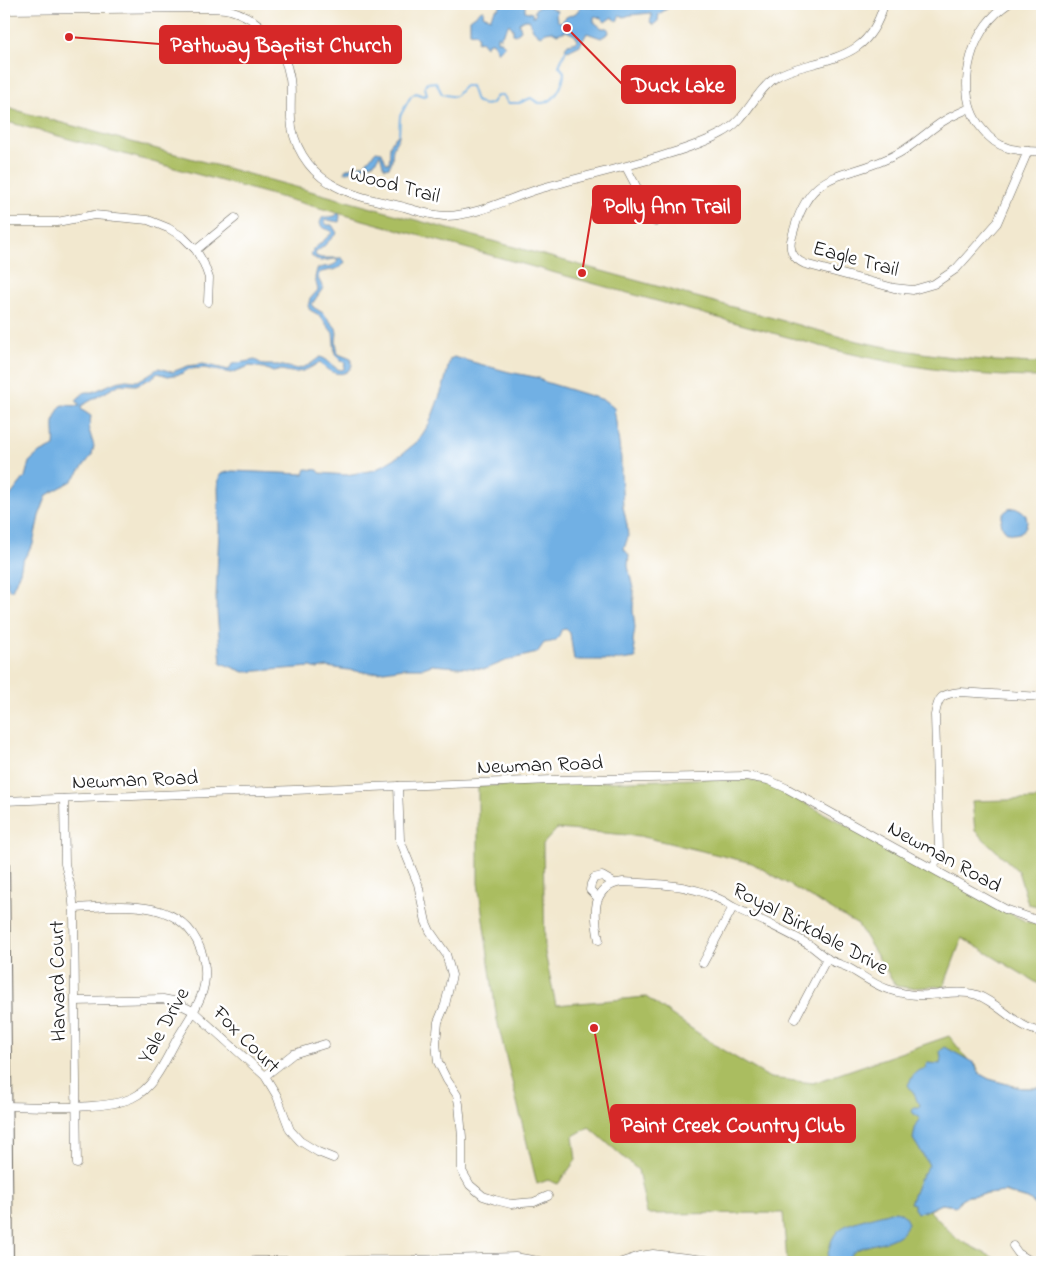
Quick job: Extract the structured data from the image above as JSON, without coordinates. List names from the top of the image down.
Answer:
{
  "streets": {
    "street": [
      "Wood Trail",
      "Eagle Trail",
      "Newman Road",
      "Royal Birkdale Drive",
      "Harvard Court",
      "Yale Drive",
      "Fox Court"
    ]
  },
  "crossings": [
    ["Newman Road", "Harvard Court"],
    ["Harvard Court", "Yale Drive"],
    ["Harvard Court", "Fox Court"],
    ["Yale Drive", "Fox Court"]
  ],
  "places": [
    "Duck Lake",
    "Pathway Baptist Church",
    "Polly Ann Trail",
    "Paint Creek Country Club"
  ]
}
